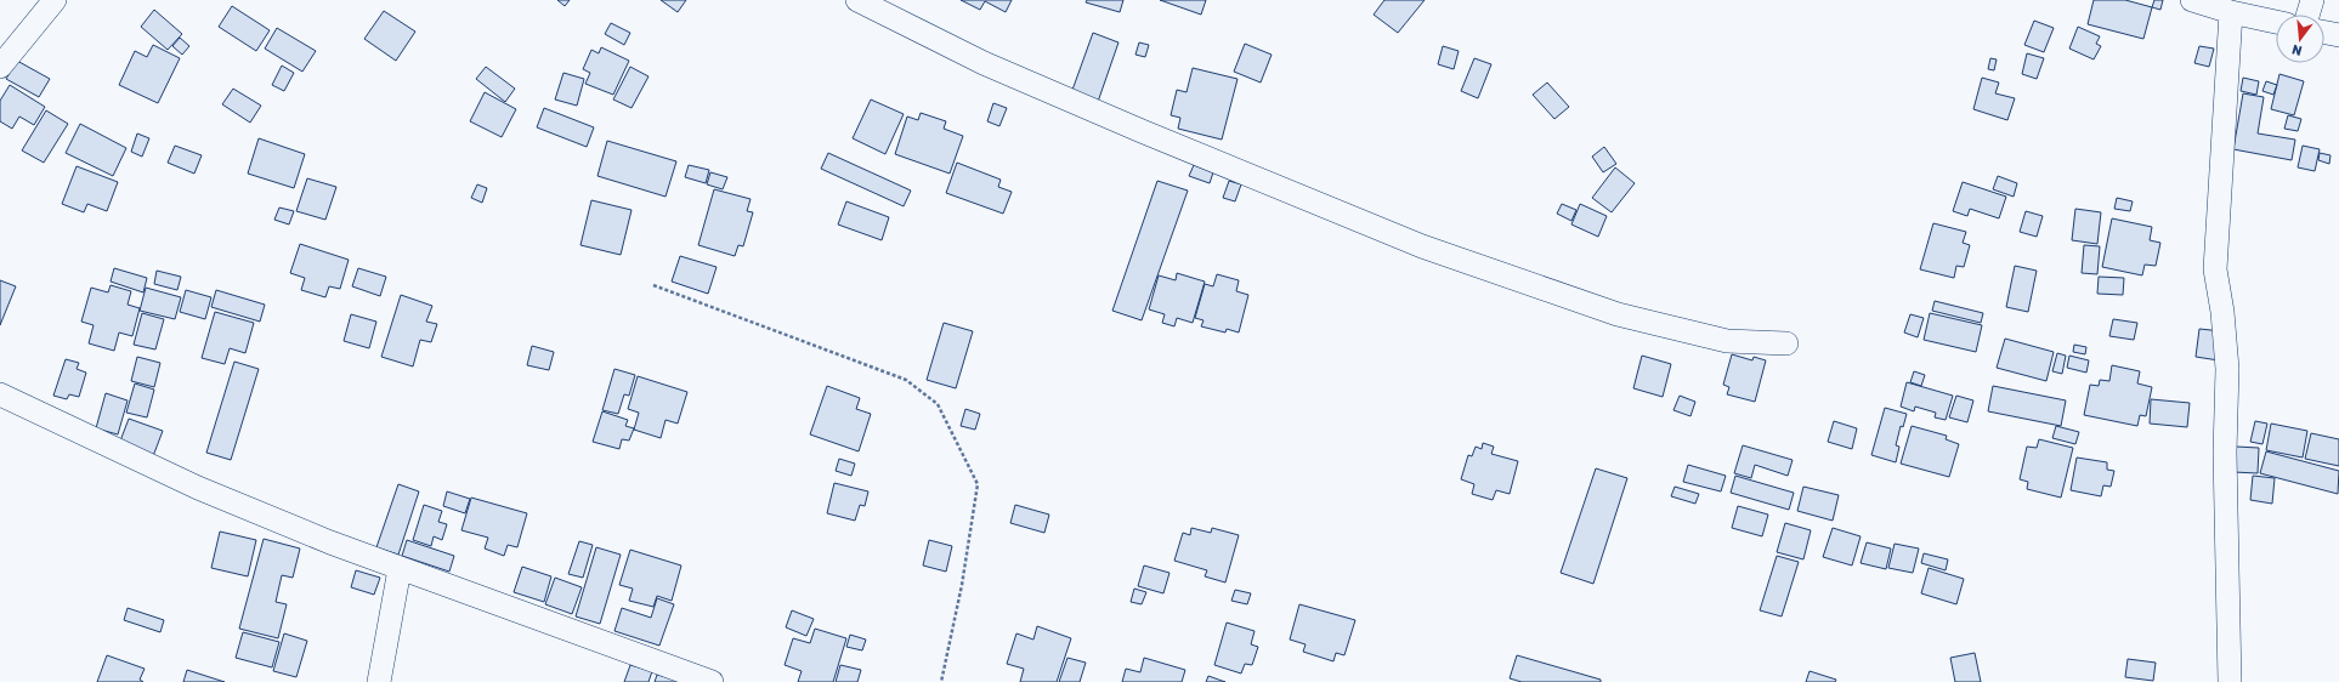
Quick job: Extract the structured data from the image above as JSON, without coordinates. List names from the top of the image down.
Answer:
{
  "north": "bottom"
}
